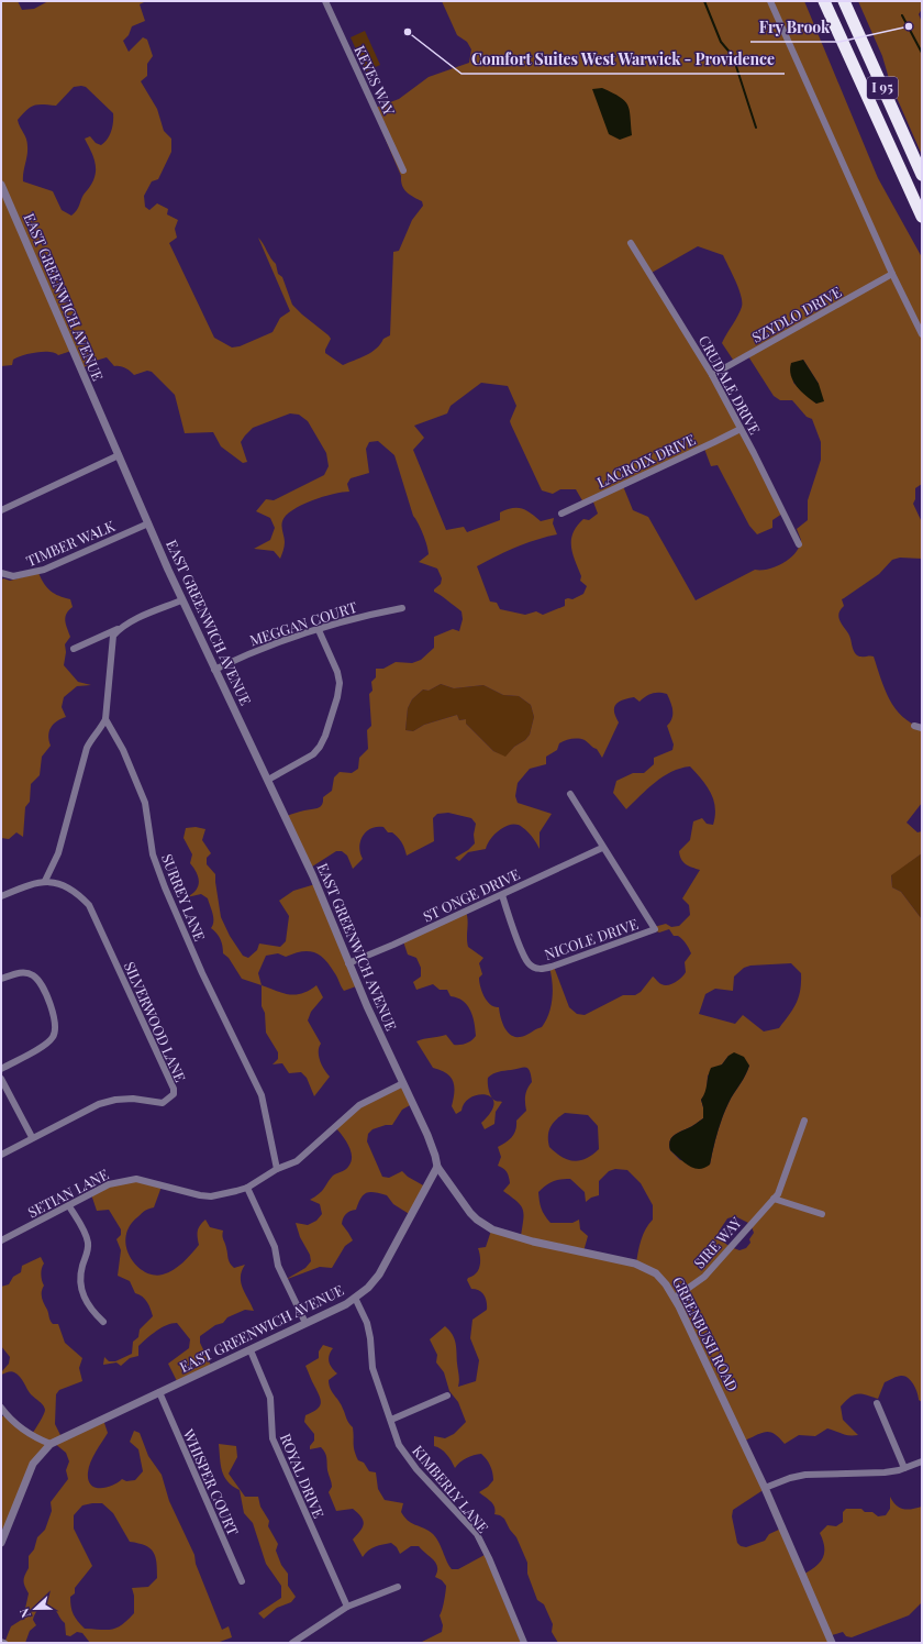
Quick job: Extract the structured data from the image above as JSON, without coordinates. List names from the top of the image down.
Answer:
{
  "streets": {
    "highway": ["I 95"],
    "street": [
      "KEYES WAY",
      "EAST GREENWICH AVENUE",
      "SZYDLO DRIVE",
      "CRUDALE DRIVE",
      "LACROIX DRIVE",
      "TIMBER WALK",
      "MEGGAN COURT",
      "ST ONGE DRIVE",
      "SURREY LANE",
      "NICOLE DRIVE",
      "SILVERWOOD LANE",
      "SETIAN LANE",
      "SIRE WAY",
      "GREENBUSH ROAD",
      "ROYAL DRIVE",
      "WHISPER COURT",
      "KIMBERLY LANE"
    ]
  },
  "crossings": [
    ["EAST GREENWICH AVENUE", "TIMBER WALK"],
    ["EAST GREENWICH AVENUE", "MEGGAN COURT"],
    ["EAST GREENWICH AVENUE", "ST ONGE DRIVE"],
    ["EAST GREENWICH AVENUE", "SETIAN LANE"],
    ["EAST GREENWICH AVENUE", "GREENBUSH ROAD"],
    ["EAST GREENWICH AVENUE", "ROYAL DRIVE"],
    ["EAST GREENWICH AVENUE", "WHISPER COURT"],
    ["EAST GREENWICH AVENUE", "KIMBERLY LANE"],
    ["SZYDLO DRIVE", "CRUDALE DRIVE"],
    ["CRUDALE DRIVE", "LACROIX DRIVE"],
    ["ST ONGE DRIVE", "NICOLE DRIVE"],
    ["SURREY LANE", "SETIAN LANE"],
    ["SIRE WAY", "GREENBUSH ROAD"]
  ],
  "places": ["Fry Brook", "Comfort Suites West Warwick - Providence"],
  "north": "left"
}
